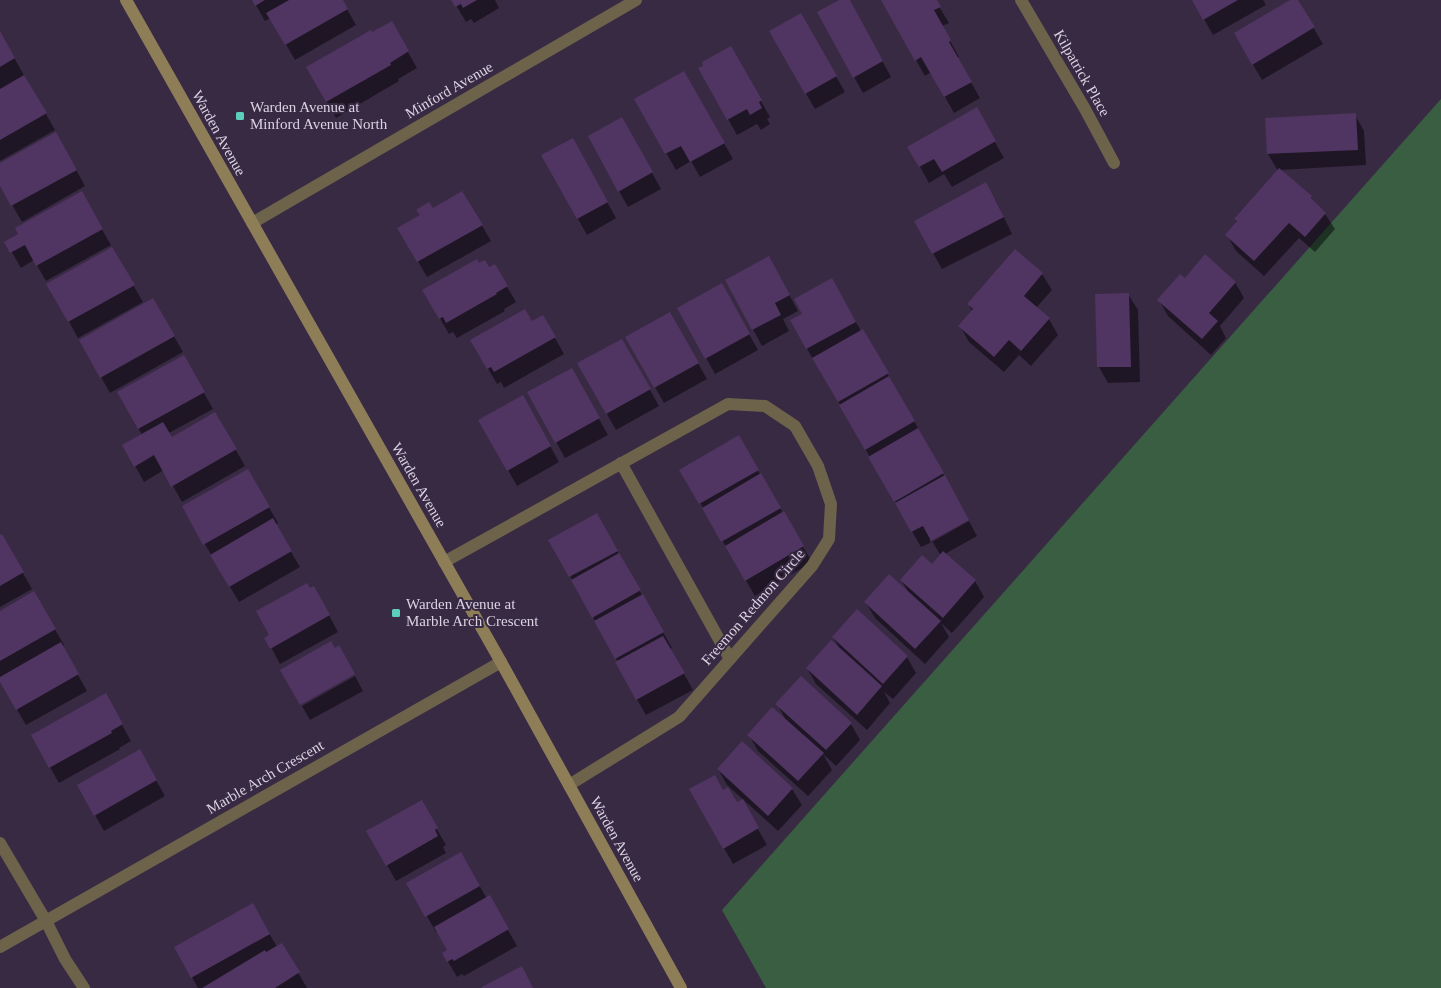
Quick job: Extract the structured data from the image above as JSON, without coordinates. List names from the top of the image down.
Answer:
{
  "streets": {
    "main road": ["Warden Avenue"],
    "street": [
      "Kilpatrick Place",
      "Minford Avenue",
      "Freemon Redmon Circle",
      "Marble Arch Crescent"
    ]
  },
  "crossings": [
    ["Minford Avenue", "Warden Avenue"],
    ["Warden Avenue", "Freemon Redmon Circle"],
    ["Warden Avenue", "Marble Arch Crescent"]
  ],
  "places": {
    "transit": ["Warden Avenue at Minford Avenue North", "Warden Avenue at Marble Arch Crescent"]
  }
}
